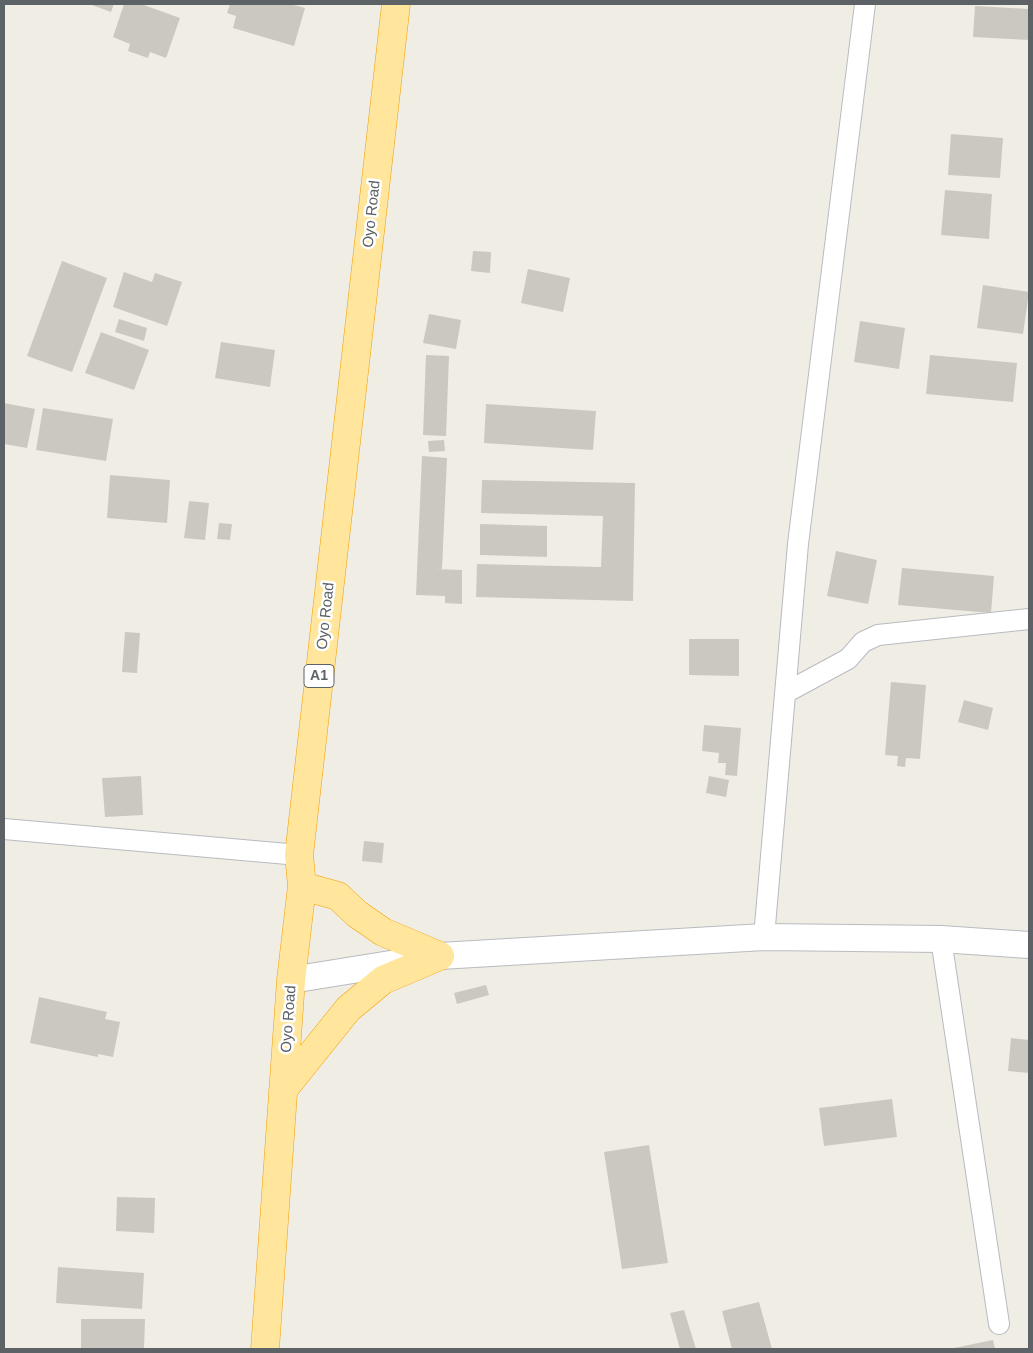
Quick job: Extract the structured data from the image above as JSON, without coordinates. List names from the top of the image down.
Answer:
{
  "streets": {
    "highway": ["Oyo Road", "A1"]
  }
}
